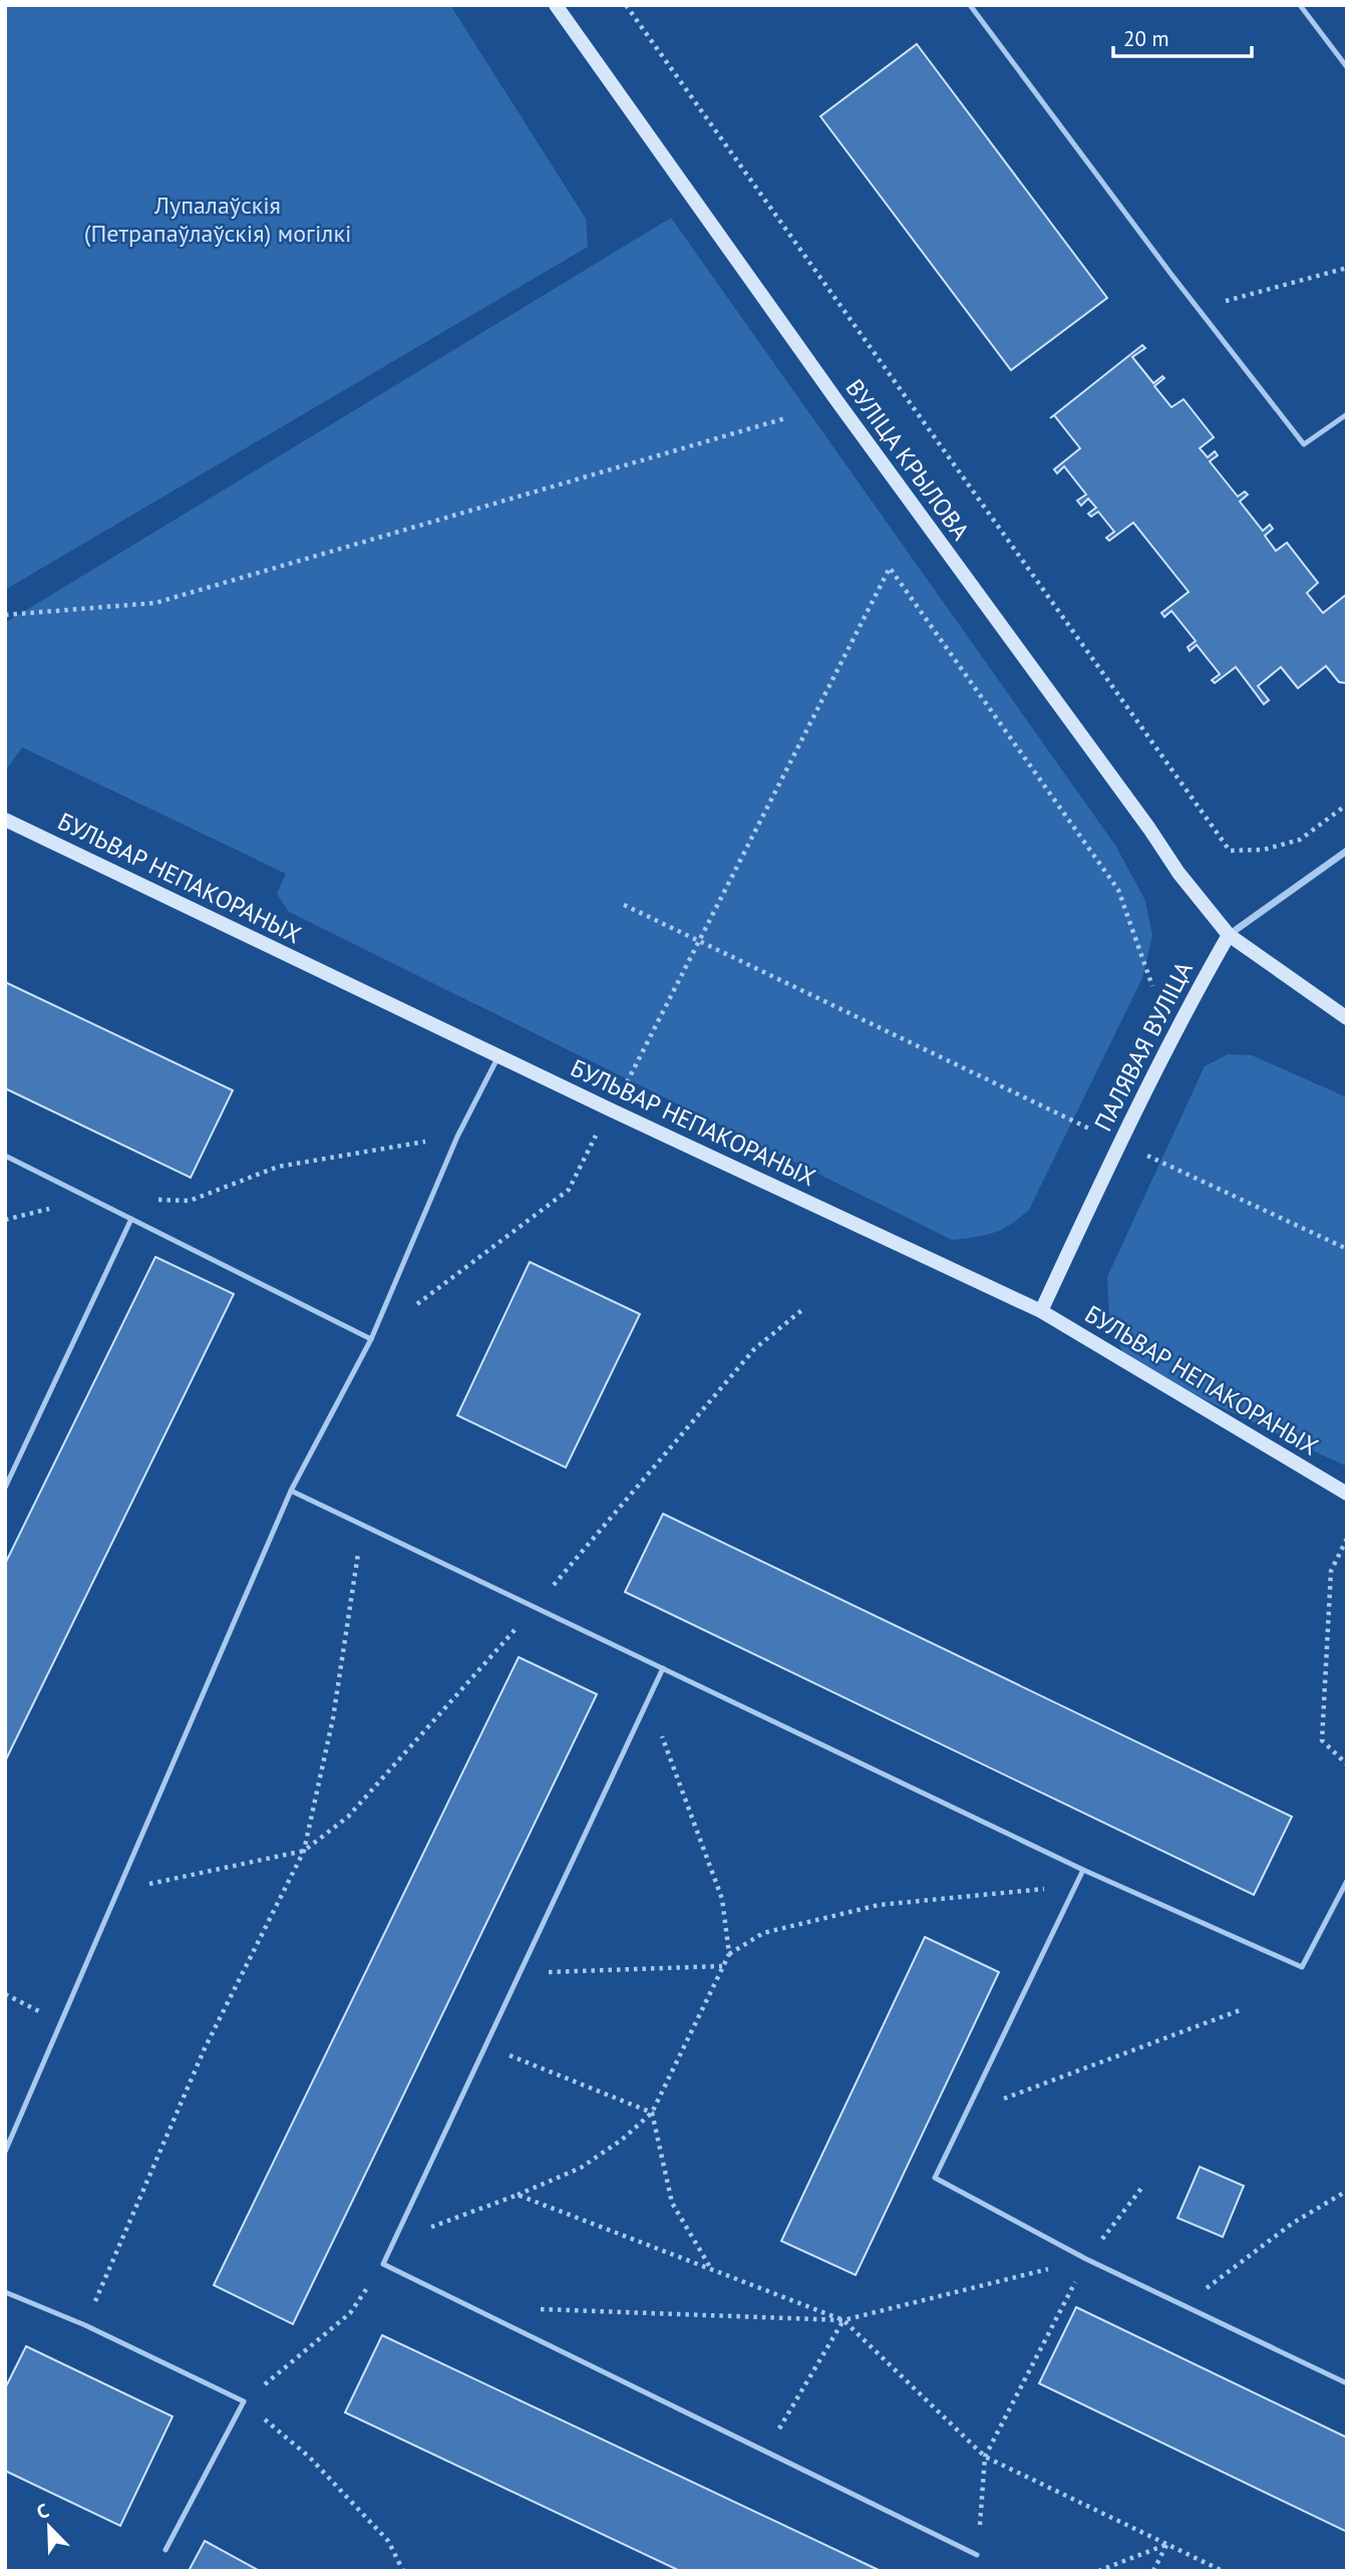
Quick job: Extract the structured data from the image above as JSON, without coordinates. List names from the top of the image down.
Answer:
{
  "streets": {
    "main road": ["ВУЛІЦА КРЫЛОВА", "БУЛЬВАР НЕПАКОРАНЫХ", "ПАЛЯВАЯ ВУЛІЦА"]
  },
  "crossings": [
    ["ВУЛІЦА КРЫЛОВА", "ПАЛЯВАЯ ВУЛІЦА"],
    ["БУЛЬВАР НЕПАКОРАНЫХ", "ПАЛЯВАЯ ВУЛІЦА"]
  ],
  "parks": ["Лупалаўскія (Петрапаўлаўскія) могілкі"],
  "scale_bar": "20 m",
  "north": "top left"
}
